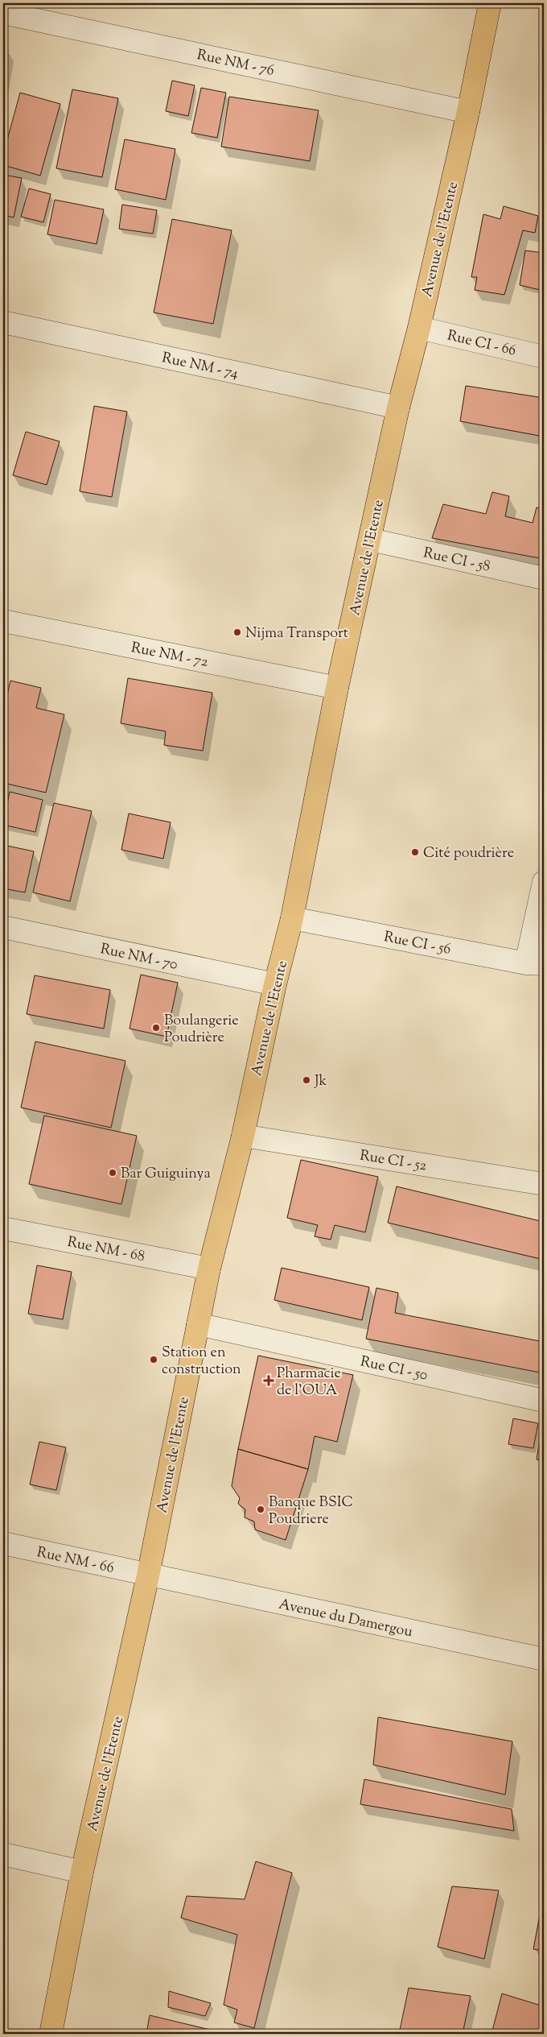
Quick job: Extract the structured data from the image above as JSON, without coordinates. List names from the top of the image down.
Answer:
{
  "streets": {
    "main road": ["Avenue de l'Etente"],
    "street": [
      "Rue NM - 76",
      "Rue CI - 66",
      "Rue NM - 74",
      "Rue CI - 58",
      "Rue NM - 72",
      "Rue CI - 56",
      "Rue NM - 70",
      "Rue CI - 52",
      "Rue NM - 68",
      "Rue CI - 50",
      "Rue NM - 66",
      "Avenue du Damergou"
    ]
  },
  "crossings": [
    ["Rue NM - 76", "Avenue de l'Etente"],
    ["Avenue de l'Etente", "Rue CI - 66"],
    ["Avenue de l'Etente", "Rue NM - 74"],
    ["Avenue de l'Etente", "Rue CI - 58"],
    ["Avenue de l'Etente", "Rue NM - 72"],
    ["Avenue de l'Etente", "Rue CI - 56"],
    ["Avenue de l'Etente", "Rue NM - 70"],
    ["Avenue de l'Etente", "Rue CI - 52"],
    ["Avenue de l'Etente", "Rue NM - 68"],
    ["Avenue de l'Etente", "Rue CI - 50"],
    ["Avenue de l'Etente", "Rue NM - 66"],
    ["Avenue de l'Etente", "Avenue du Damergou"],
    ["Rue NM - 66", "Avenue du Damergou"]
  ],
  "places": {
    "other": [
      "Nijma Transport",
      "Cité poudrière",
      "Boulangerie Poudrière",
      "Jk",
      "Bar Guiguinya",
      "Station en construction",
      "Banque BSIC Poudriere"
    ],
    "health": ["Pharmacie de l'OUA"]
  }
}
